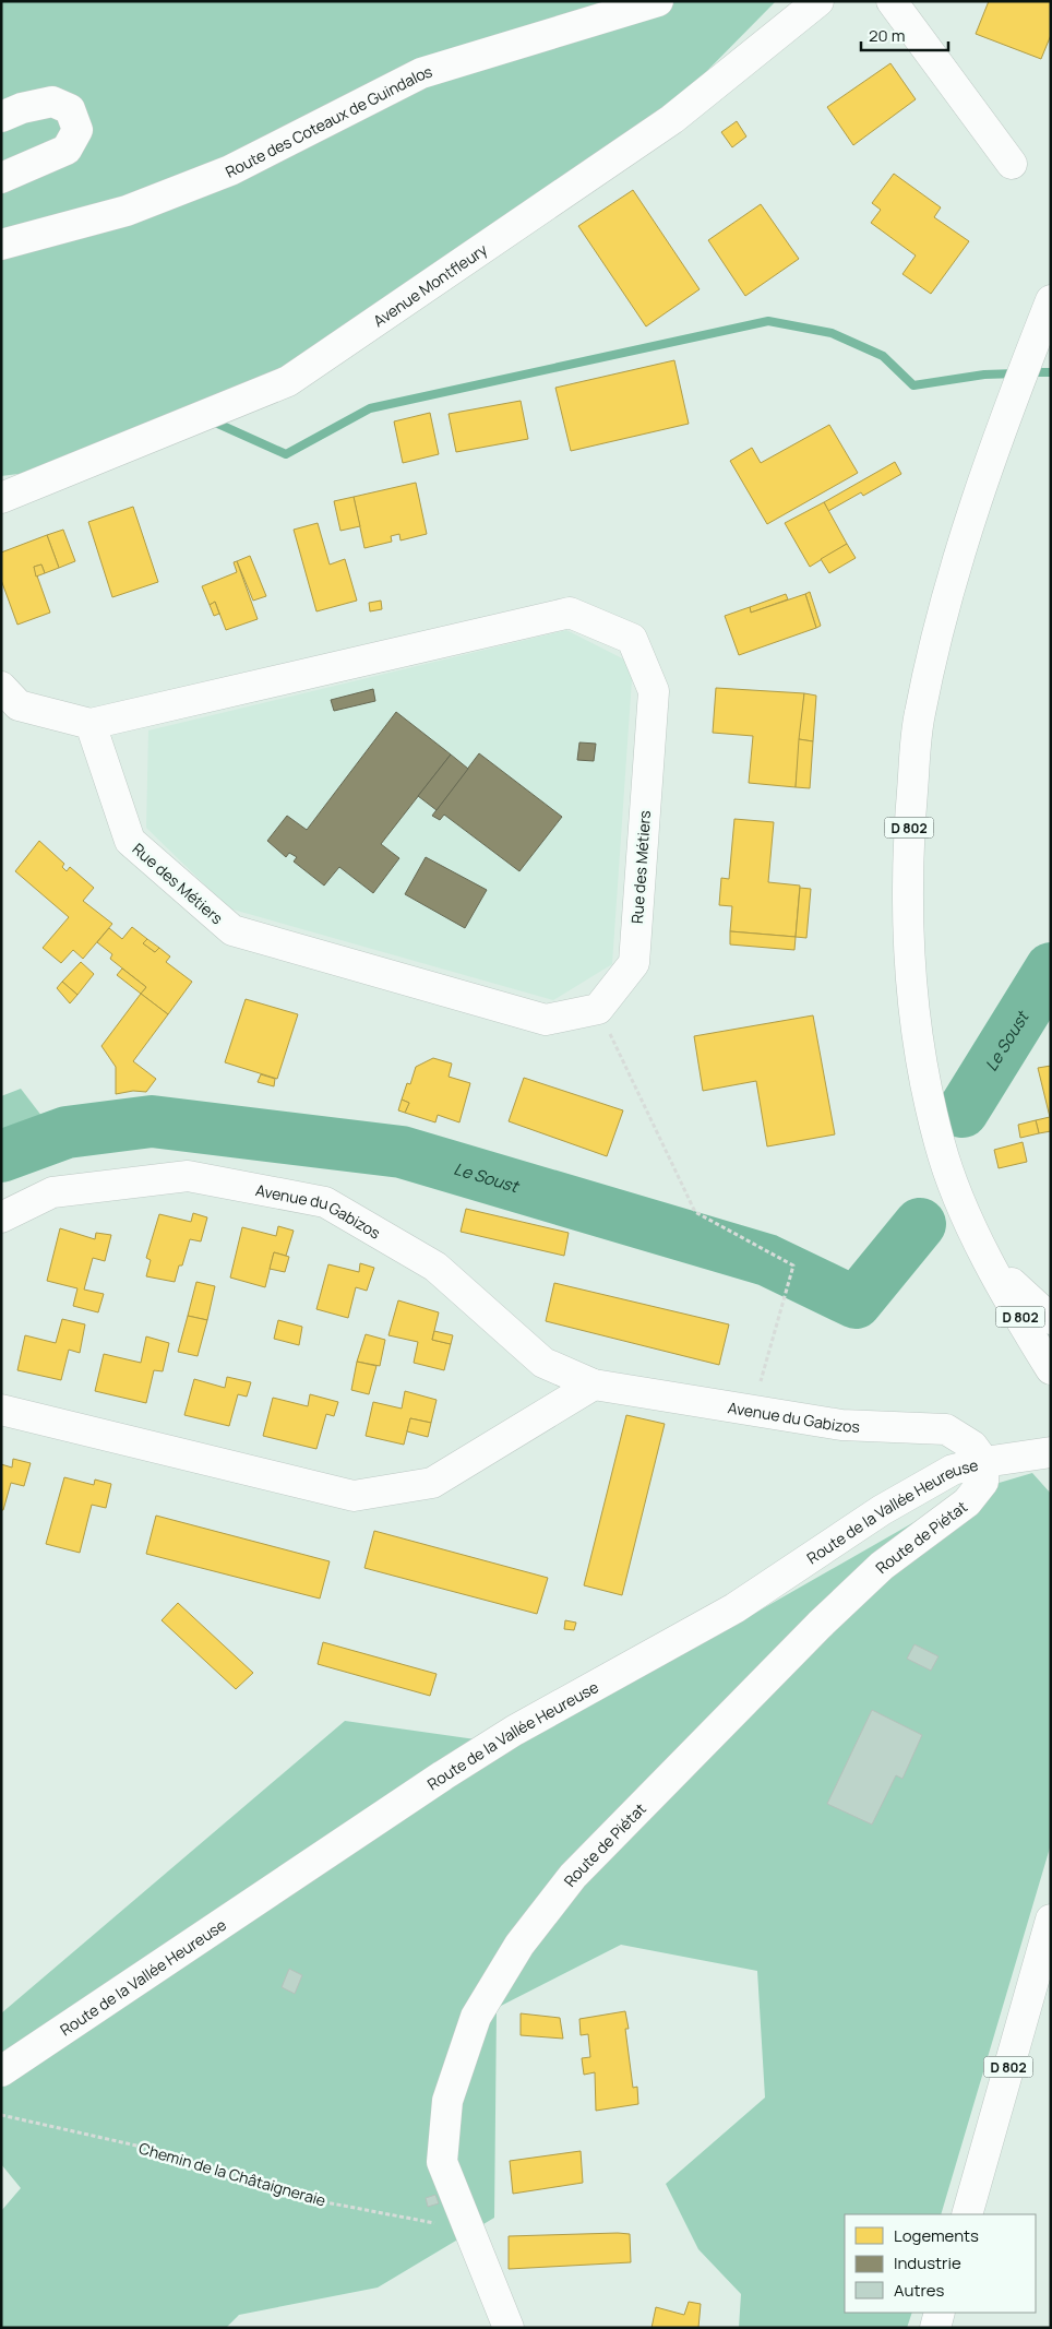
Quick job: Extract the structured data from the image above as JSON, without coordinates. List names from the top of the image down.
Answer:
{
  "streets": {
    "street": [
      "Route des Coteaux de Guindalos",
      "Avenue Montfleury",
      "D 802",
      "Rue des Métiers",
      "Avenue du Gabizos",
      "Route de la Vallée Heureuse",
      "Route de Piétat"
    ],
    "path": ["Chemin de la Châtaigneraie"]
  },
  "crossings": [
    ["Avenue du Gabizos", "Route de la Vallée Heureuse"],
    ["Avenue du Gabizos", "Route de Piétat"],
    ["Route de la Vallée Heureuse", "Route de Piétat"],
    ["Route de Piétat", "Chemin de la Châtaigneraie"]
  ],
  "water": ["Le Soust"],
  "legend": ["Logements", "Industrie", "Autres"],
  "scale_bar": "20 m"
}
